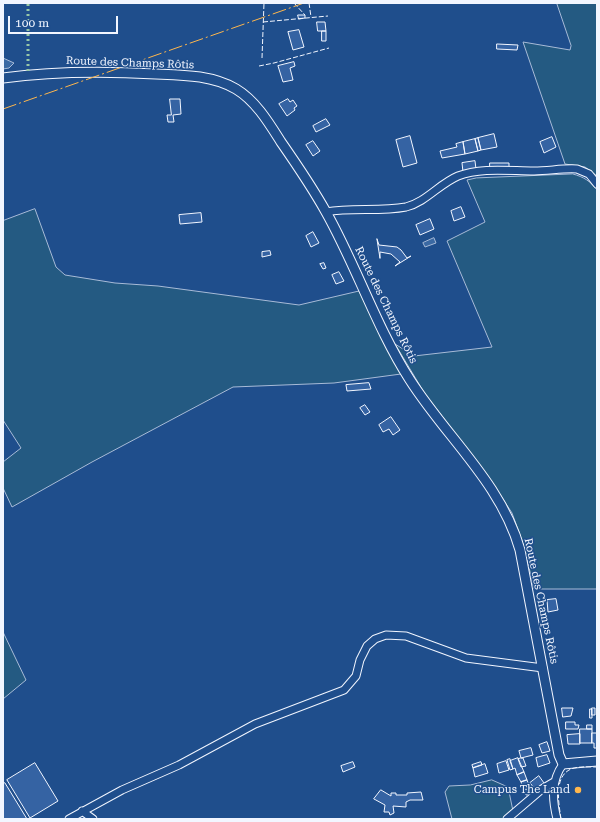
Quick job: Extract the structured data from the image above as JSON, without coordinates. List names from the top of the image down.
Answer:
{
  "streets": {
    "street": ["Route des Champs Rôtis"]
  },
  "places": ["Campus The Land"],
  "scale_bar": "100 m"
}
